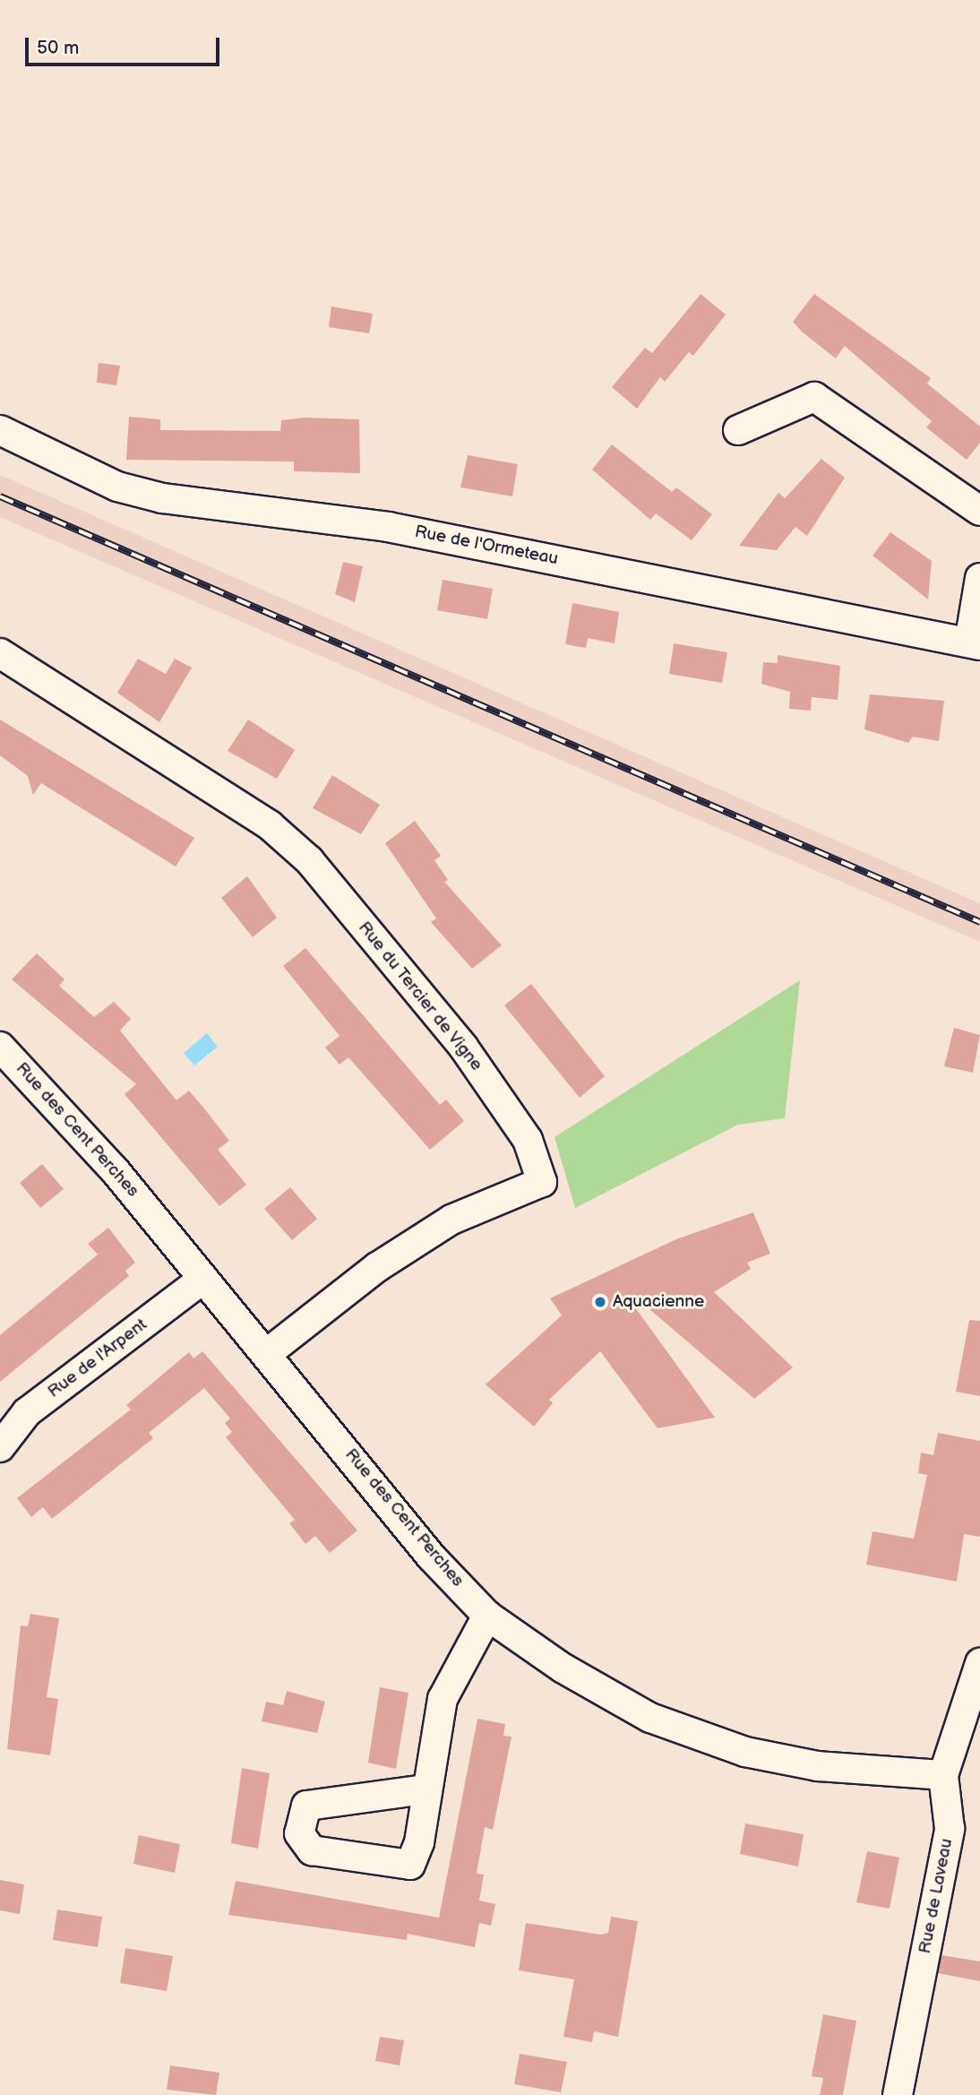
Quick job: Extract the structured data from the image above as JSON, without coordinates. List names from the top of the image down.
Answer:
{
  "streets": {
    "street": [
      "Rue de l'Ormeteau",
      "Rue du Tercier de Vigne",
      "Rue des Cent Perches",
      "Rue de l'Arpent",
      "Rue de Laveau"
    ]
  },
  "crossings": [
    ["Rue du Tercier de Vigne", "Rue des Cent Perches"],
    ["Rue des Cent Perches", "Rue de l'Arpent"],
    ["Rue des Cent Perches", "Rue de Laveau"]
  ],
  "places": ["Aquacienne"],
  "scale_bar": "50 m"
}
